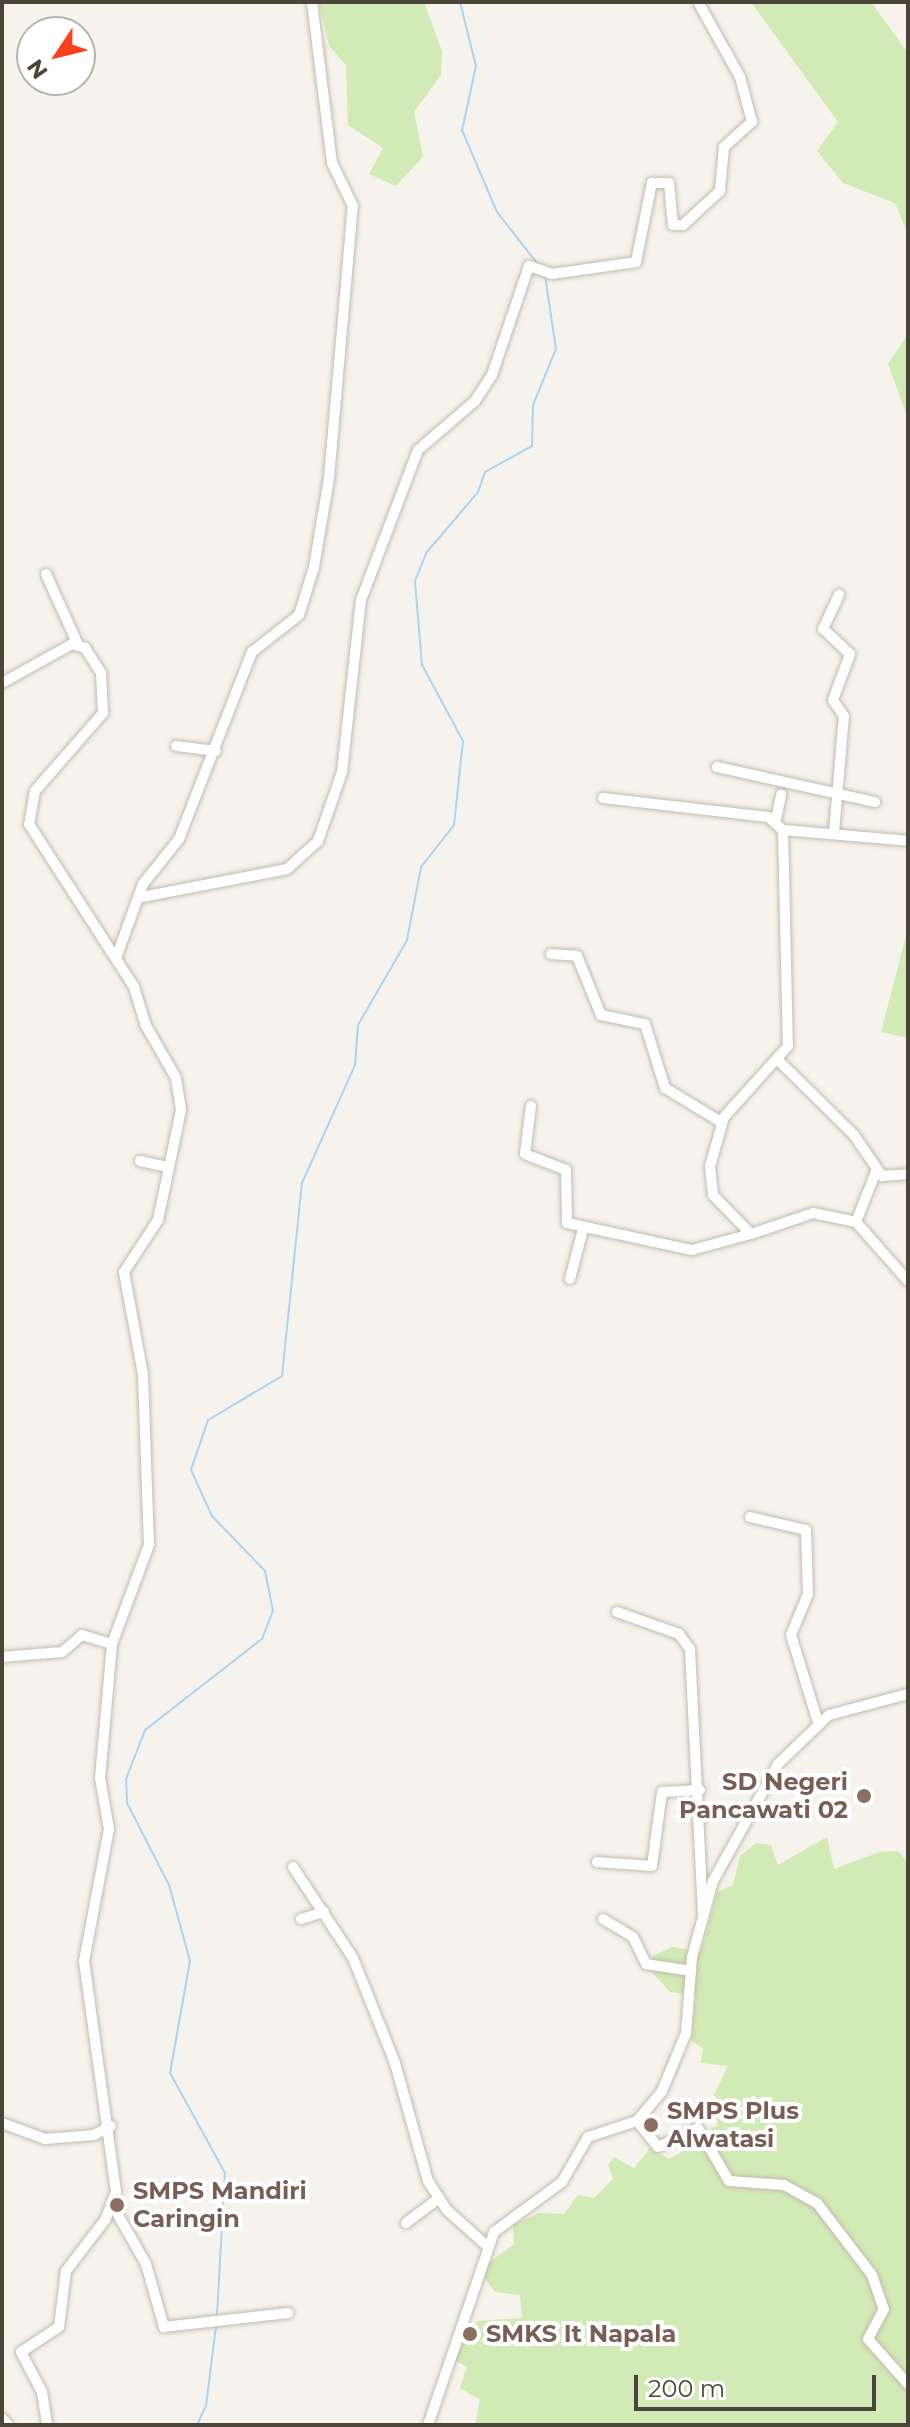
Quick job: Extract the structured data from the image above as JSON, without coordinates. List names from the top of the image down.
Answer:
{
  "places": [
    "SD Negeri Pancawati 02",
    "SMPS Plus Alwatasi",
    "SMPS Mandiri Caringin",
    "SMKS It Napala"
  ],
  "scale_bar": "200 m",
  "north": "bottom left"
}
